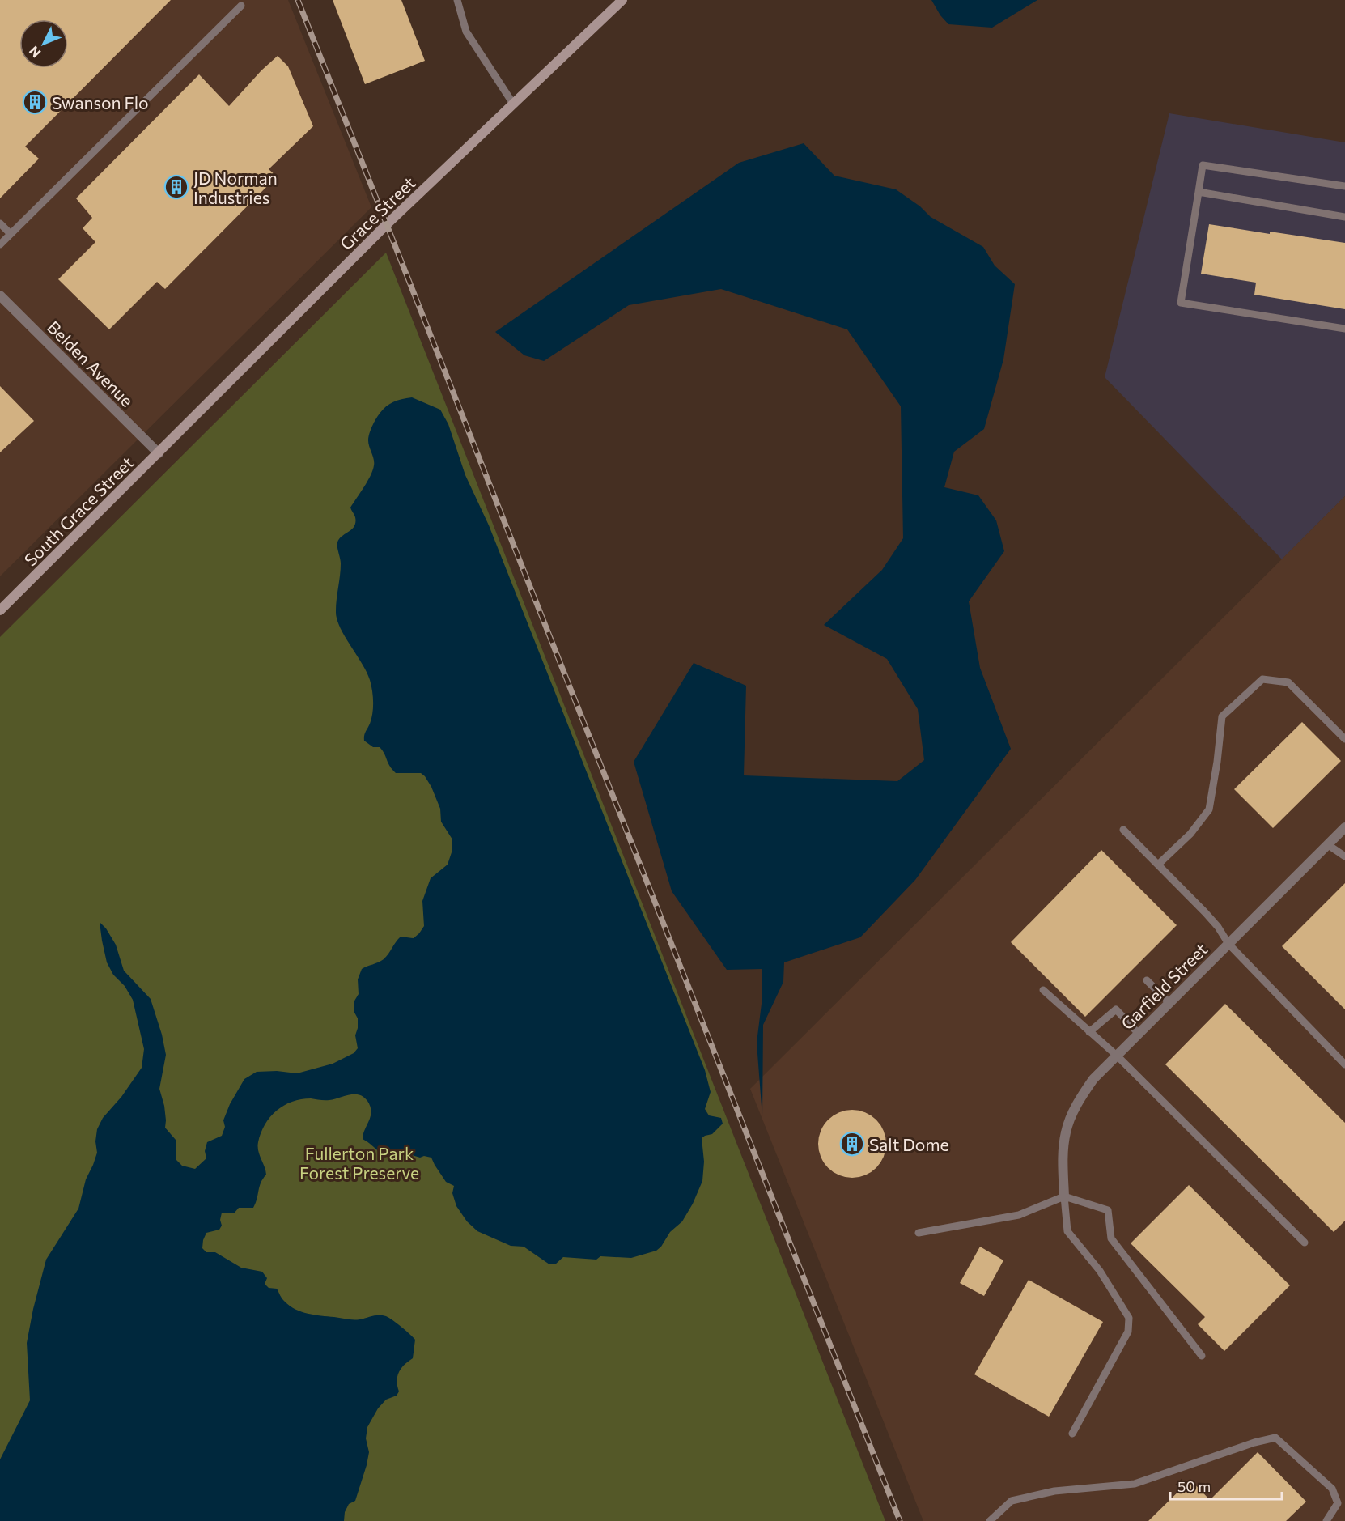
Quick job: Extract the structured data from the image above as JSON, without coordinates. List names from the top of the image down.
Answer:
{
  "streets": {
    "street": [
      "Grace Street",
      "Belden Avenue",
      "South Grace Street",
      "Garfield Street"
    ]
  },
  "crossings": [
    ["Grace Street", "Belden Avenue"],
    ["Grace Street", "South Grace Street"],
    ["Belden Avenue", "South Grace Street"]
  ],
  "parks": ["Fullerton Park Forest Preserve"],
  "places": {
    "building": ["Swanson Flo", "JD Norman Industries", "Salt Dome"]
  },
  "scale_bar": "50 m",
  "north": "bottom left"
}
